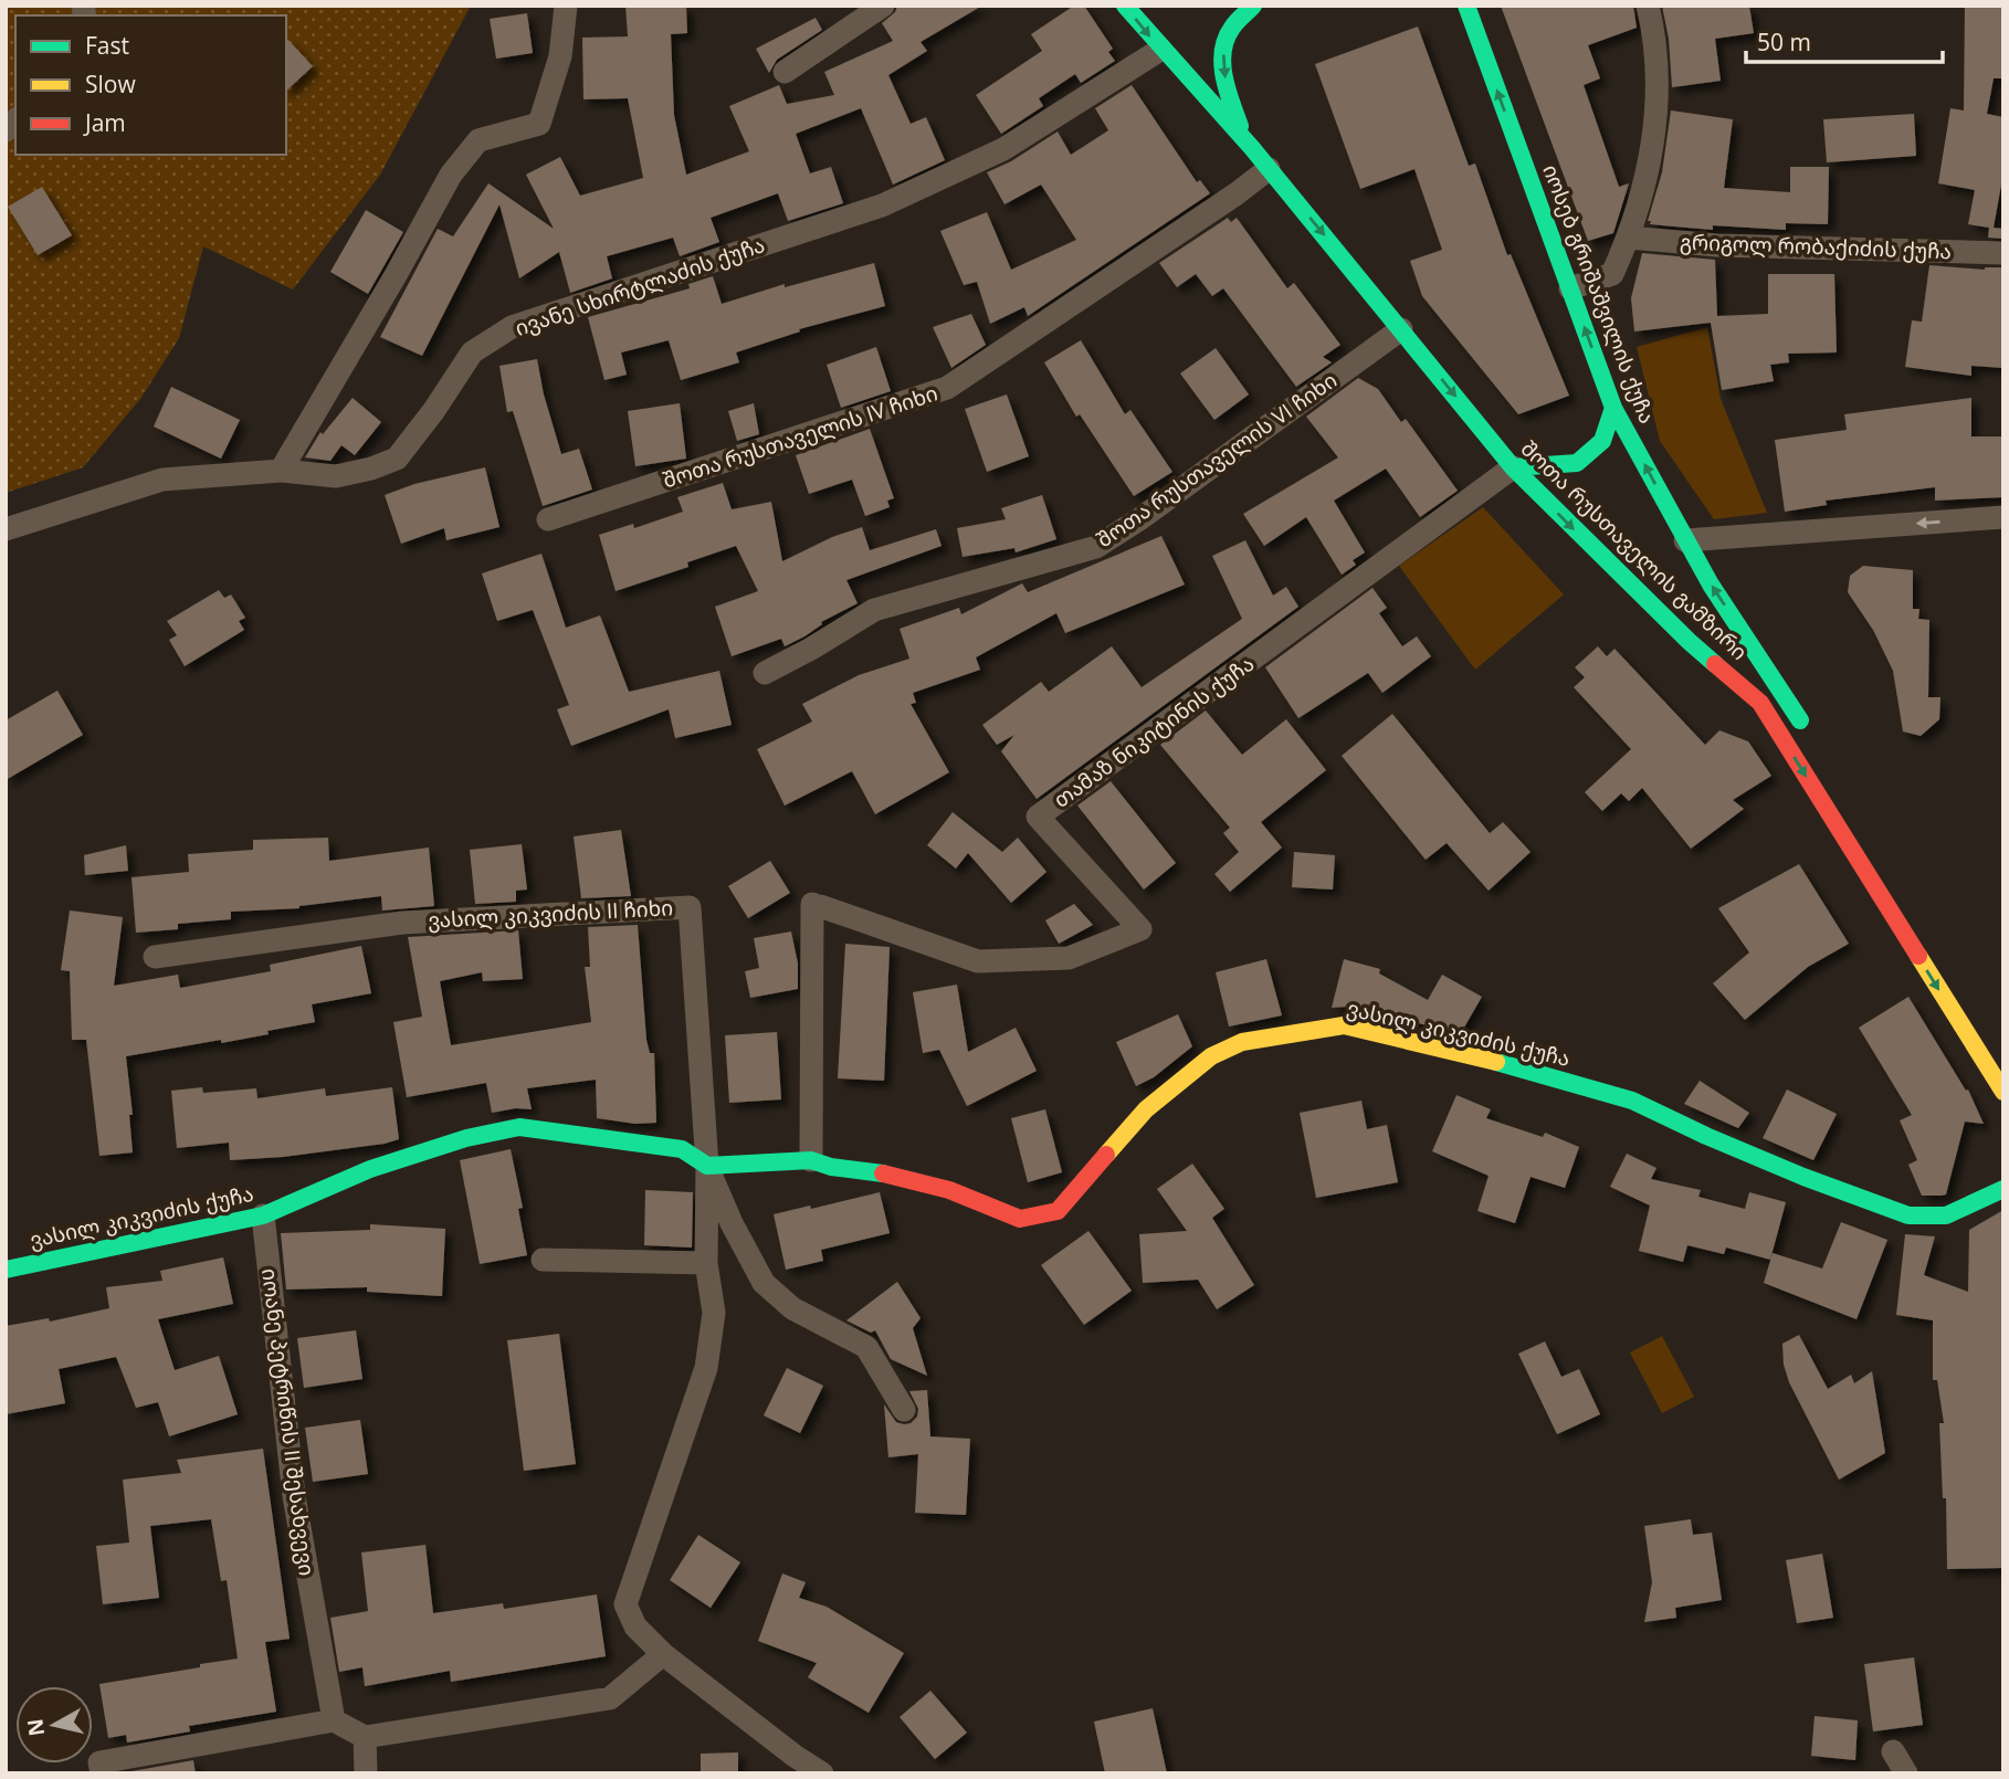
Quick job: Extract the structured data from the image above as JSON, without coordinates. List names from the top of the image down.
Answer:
{
  "streets": {
    "main road": ["იოსებ გრიშაშვილის ქუჩა", "შოთა რუსთაველის გამზირი", "ვასილ კიკვიძის ქუჩა"],
    "street": [
      "გრიგოლ რობაქიძის ქუჩა",
      "ივანე სხირტლაძის ქუჩა",
      "შოთა რუსთაველის IV ჩიხი",
      "შოთა რუსთაველის VI ჩიხი",
      "თამაზ ნიკიტინის ქუჩა",
      "ვასილ კიკვიძის II ჩიხი",
      "იოანე პეტრიწის II შესახვევი"
    ]
  },
  "crossings": [
    ["ივანე სხირტლაძის ქუჩა", "შოთა რუსთაველის გამზირი"],
    ["შოთა რუსთაველის IV ჩიხი", "შოთა რუსთაველის გამზირი"],
    ["შოთა რუსთაველის VI ჩიხი", "შოთა რუსთაველის გამზირი"],
    ["შოთა რუსთაველის გამზირი", "თამაზ ნიკიტინის ქუჩა"],
    ["თამაზ ნიკიტინის ქუჩა", "ვასილ კიკვიძის ქუჩა"],
    ["ვასილ კიკვიძის II ჩიხი", "ვასილ კიკვიძის ქუჩა"],
    ["ვასილ კიკვიძის ქუჩა", "იოანე პეტრიწის II შესახვევი"]
  ],
  "one_way": ["იოსებ გრიშაშვილის ქუჩა", "შოთა რუსთაველის გამზირი"],
  "legend": ["Fast", "Slow", "Jam"],
  "scale_bar": "50 m",
  "north": "left"
}
